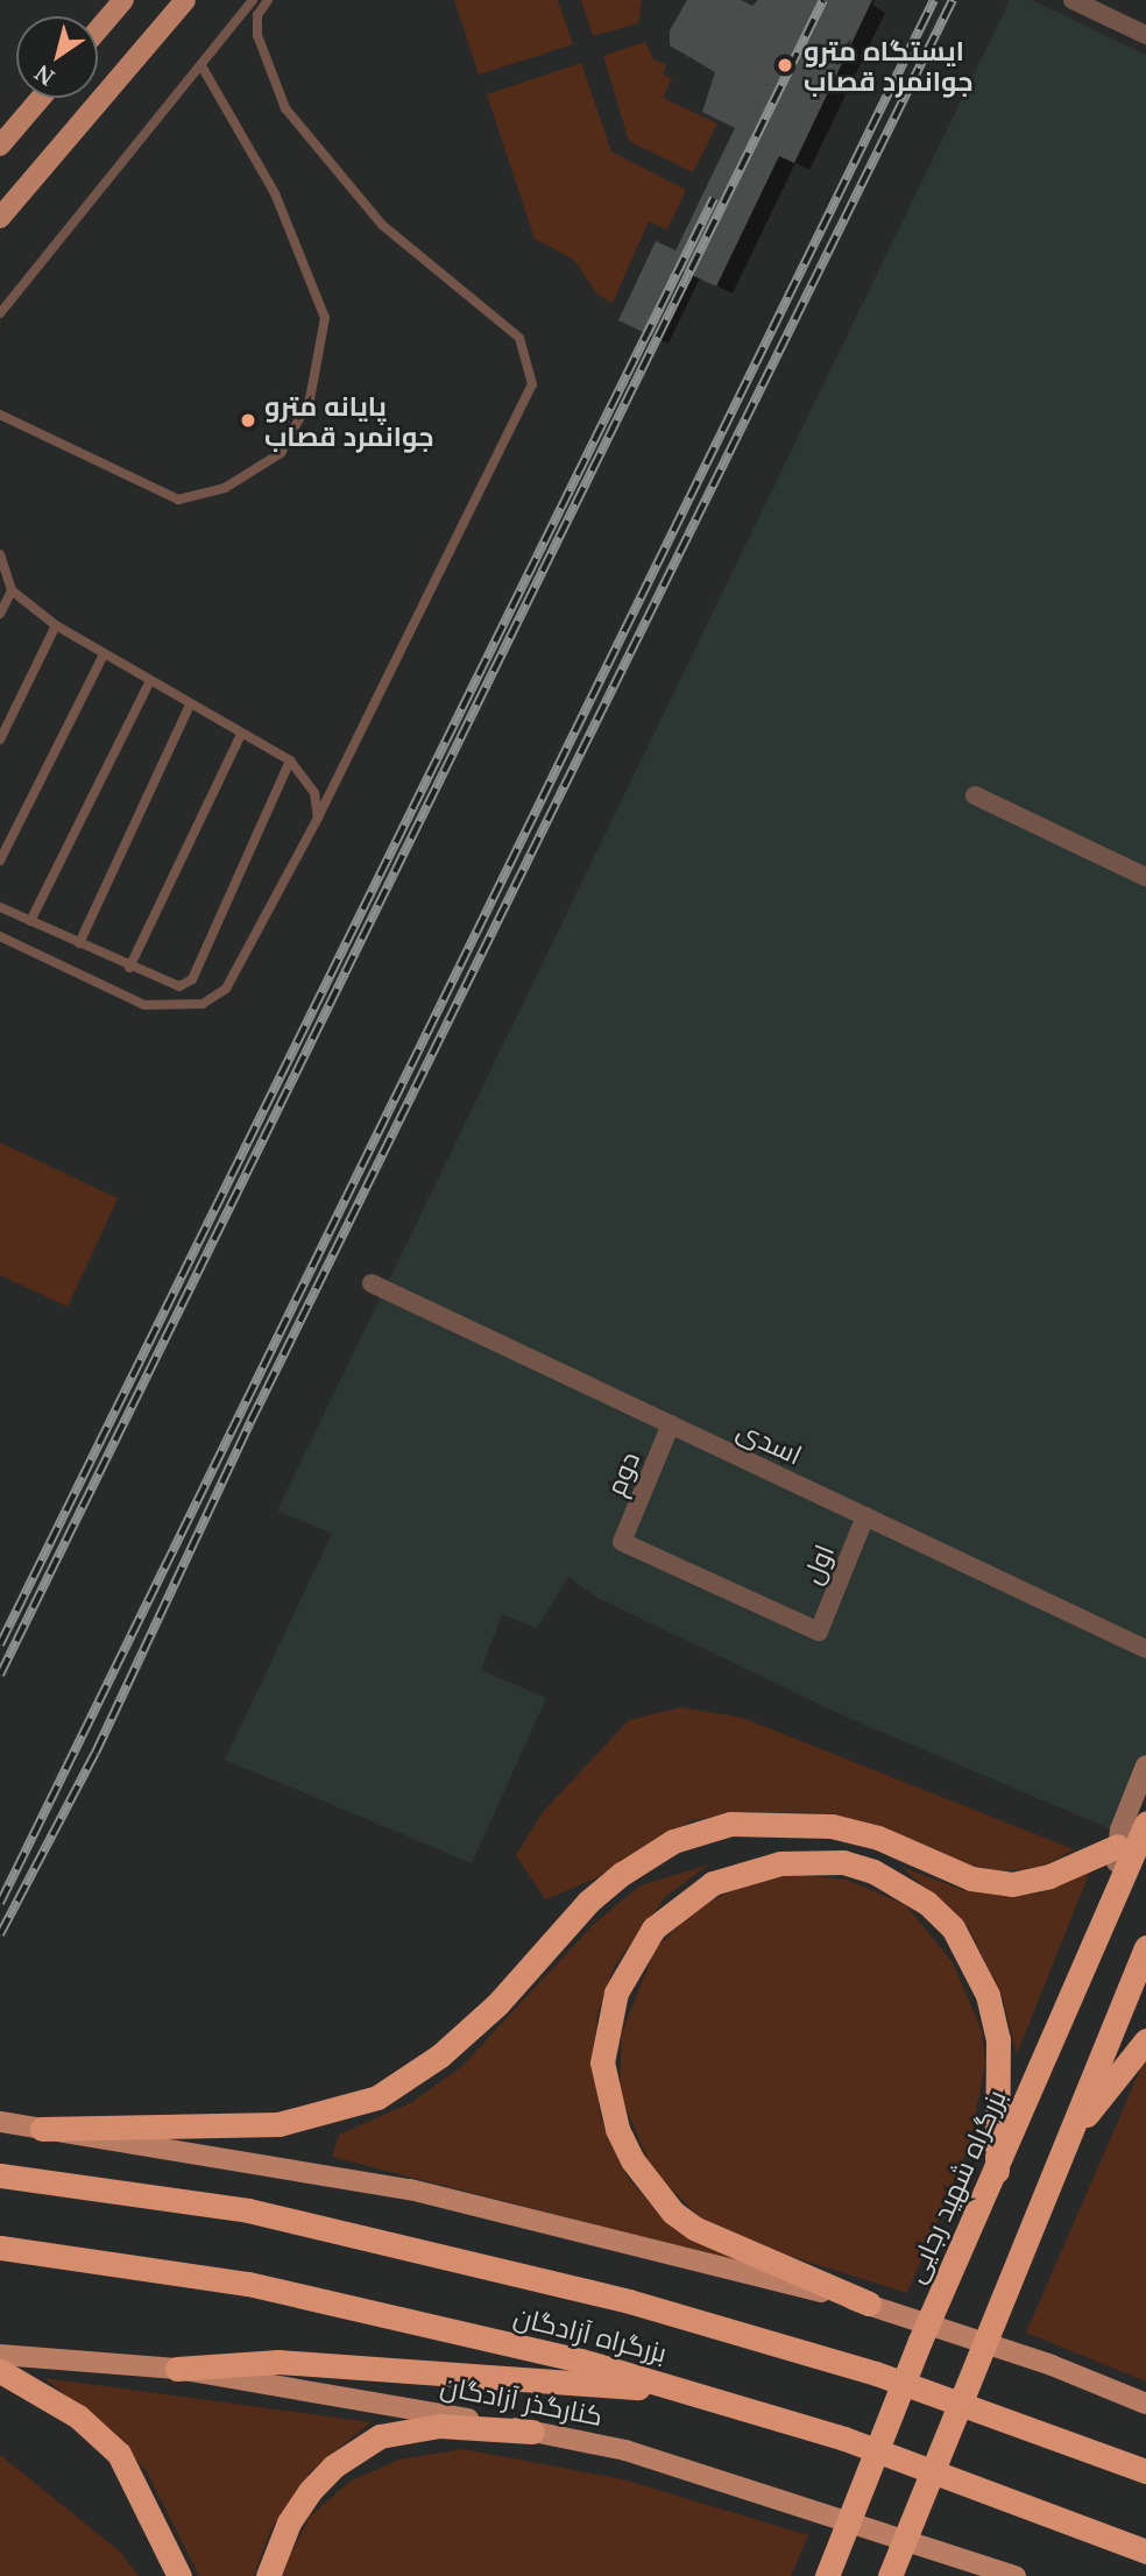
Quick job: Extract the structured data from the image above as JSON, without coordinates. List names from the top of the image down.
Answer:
{
  "streets": {
    "highway": ["بزرگراه شهید رجایی", "بزرگراه آزادگان"],
    "main road": ["کنارگذر آزادگان"],
    "street": ["اسدی", "دوم", "اول"]
  },
  "crossings": [
    ["اسدی", "دوم"],
    ["اسدی", "اول"],
    ["دوم", "اول"]
  ],
  "places": ["ایستگاه مترو جوانمرد قصاب", "پایانه مترو جوانمرد قصاب"],
  "north": "bottom left"
}
